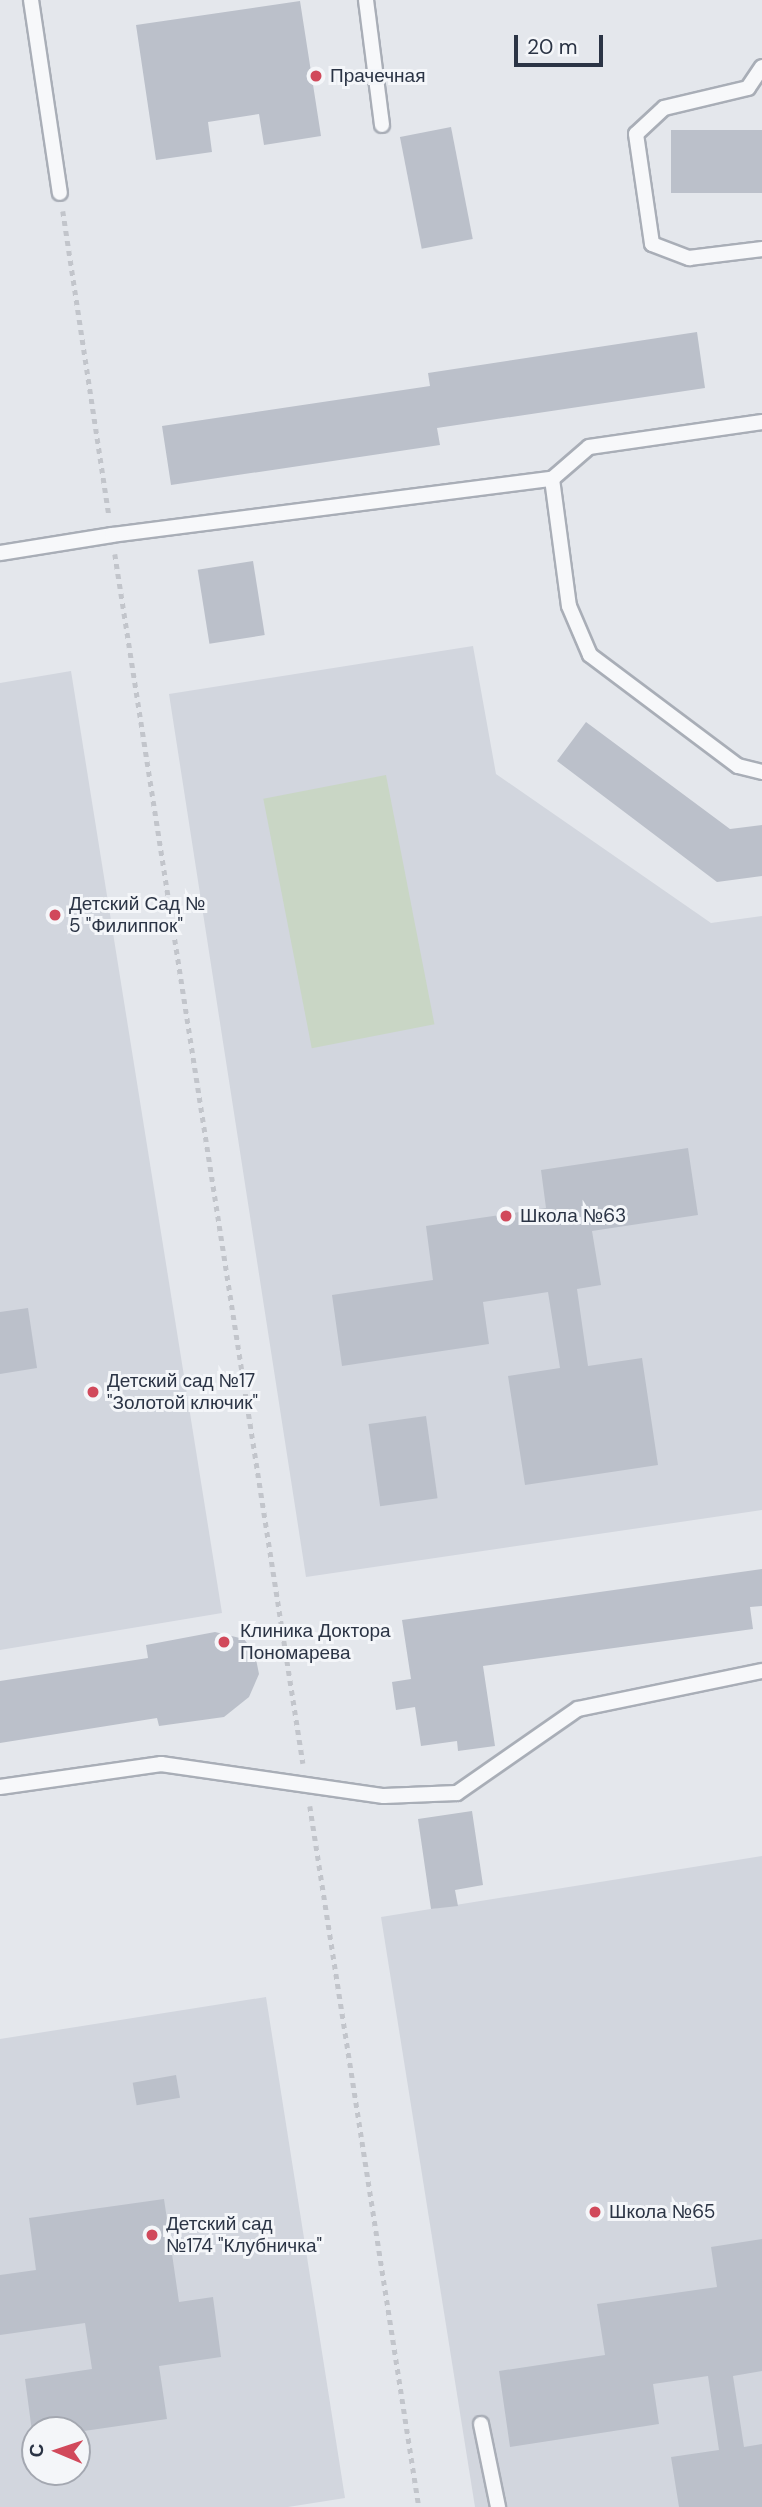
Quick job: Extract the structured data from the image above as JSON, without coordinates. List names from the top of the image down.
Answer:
{
  "places": [
    "Прачечная",
    "Детский Сад № 5 \"Филиппок\"",
    "Школа №63",
    "Детский сад №17 \"Золотой ключик\"",
    "Клиника Доктора Пономарева",
    "Школа №65",
    "Детский сад №174 \"Клубничка\""
  ],
  "scale_bar": "20 m",
  "north": "left"
}
